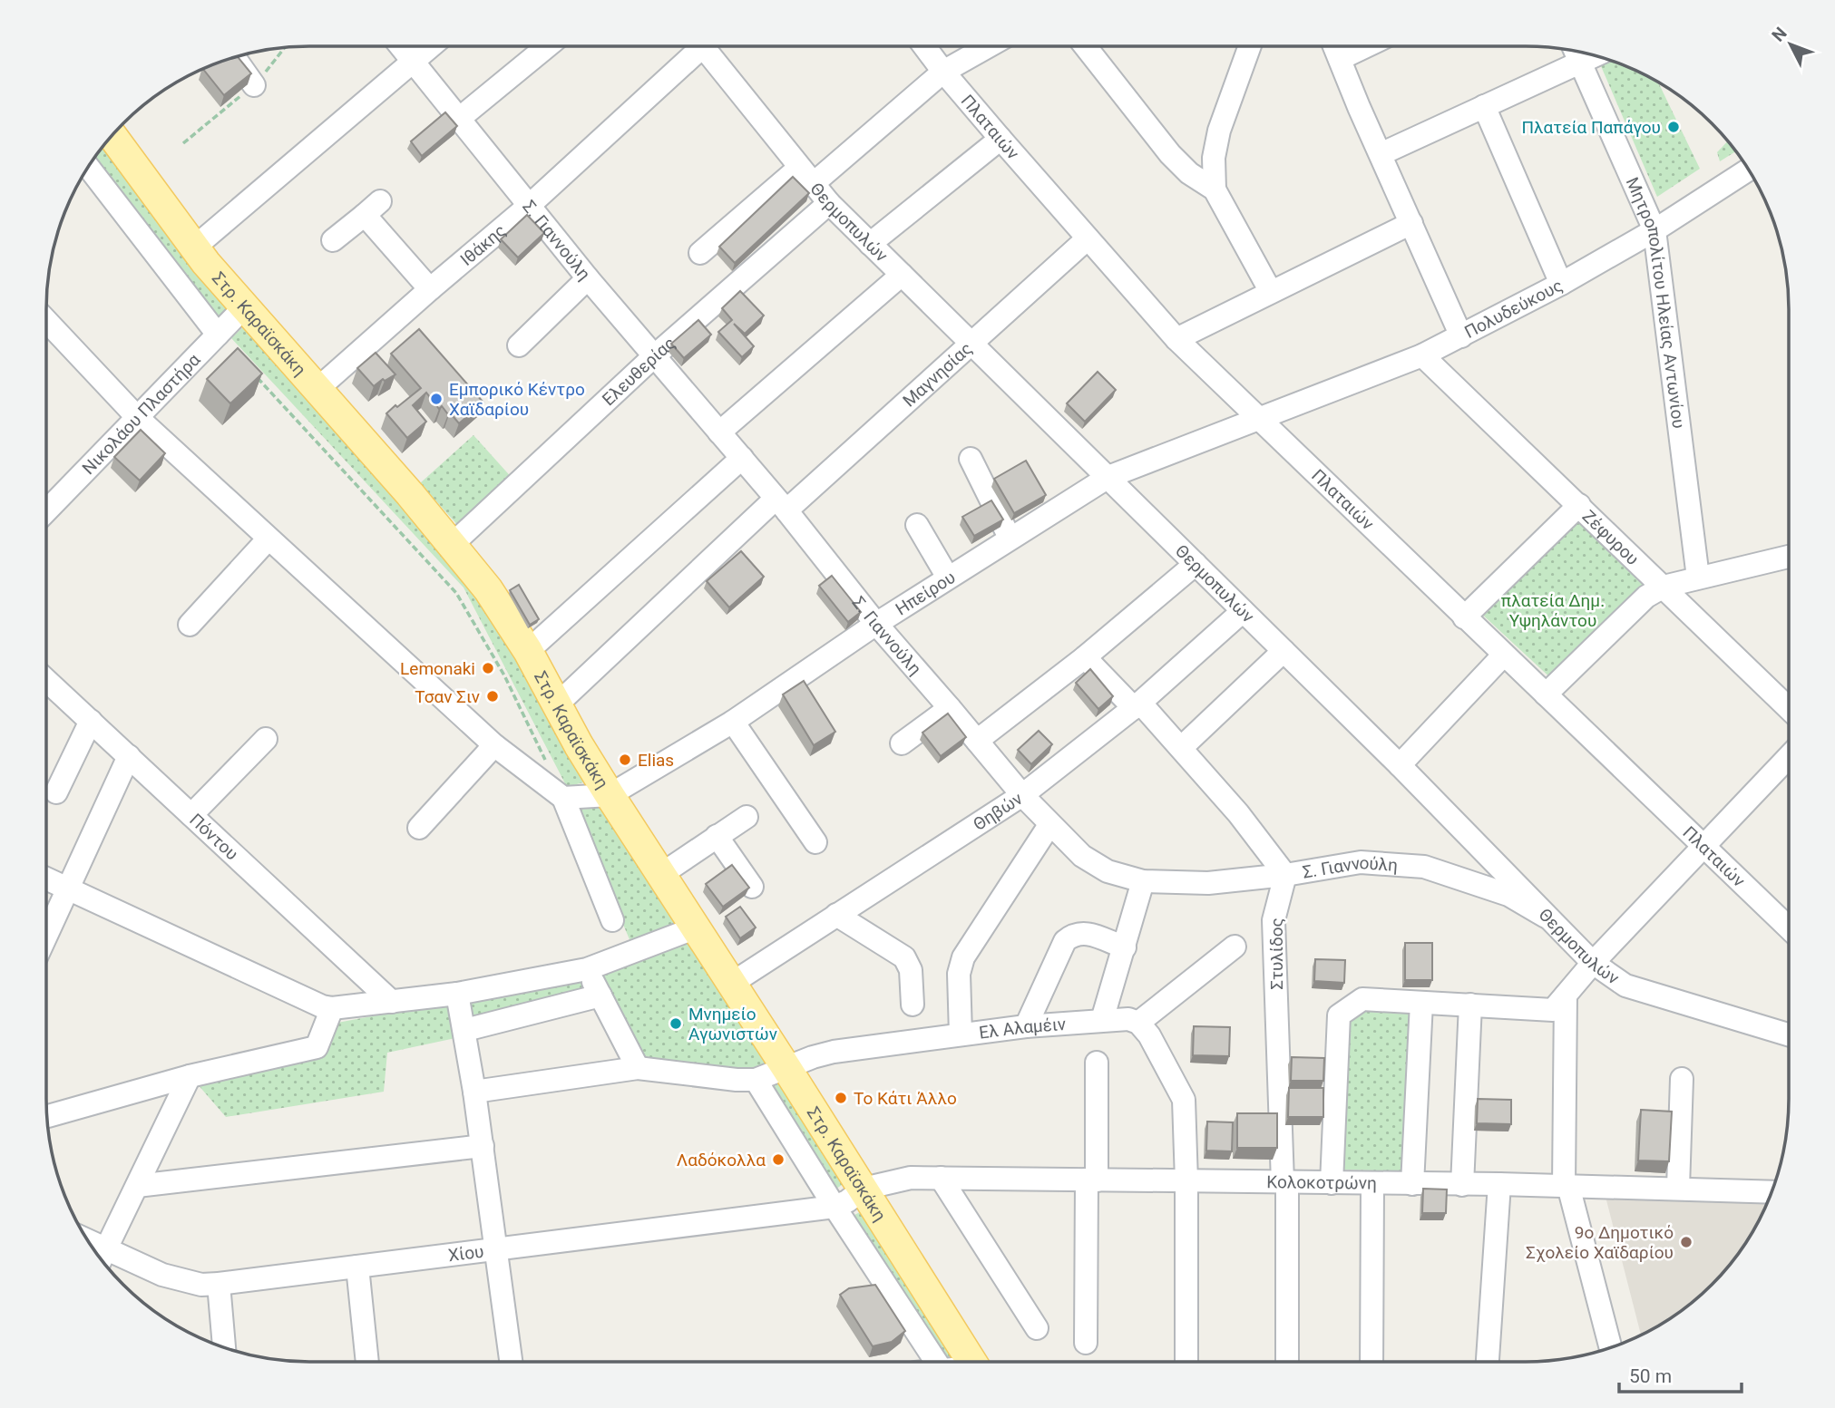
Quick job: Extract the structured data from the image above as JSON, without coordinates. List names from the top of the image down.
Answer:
{
  "streets": {
    "main road": ["Στρ. Καραϊσκάκη"],
    "street": [
      "Πλαταιών",
      "Θερμοπυλών",
      "Σ. Γιαννούλη",
      "Ιθάκης",
      "Μητροπολίτου Ηλείας Αντωνίου",
      "Πολυδεύκους",
      "Ελευθερίας",
      "Μαγνησίας",
      "Νικολάου Πλαστήρα",
      "Ζέφυρου",
      "Ηπείρου",
      "Θηβών",
      "Πόντου",
      "Στυλίδος",
      "Ελ Αλαμέιν",
      "Κολοκοτρώνη",
      "Χίου"
    ]
  },
  "crossings": [
    ["Πλαταιών", "Πολυδεύκους"],
    ["Πλαταιών", "Μαγνησίας"],
    ["Πλαταιών", "Ηπείρου"],
    ["Θερμοπυλών", "Σ. Γιαννούλη"],
    ["Θερμοπυλών", "Ελευθερίας"],
    ["Θερμοπυλών", "Μαγνησίας"],
    ["Θερμοπυλών", "Ηπείρου"],
    ["Θερμοπυλών", "Θηβών"],
    ["Σ. Γιαννούλη", "Ιθάκης"],
    ["Σ. Γιαννούλη", "Ελευθερίας"],
    ["Σ. Γιαννούλη", "Μαγνησίας"],
    ["Σ. Γιαννούλη", "Ηπείρου"],
    ["Σ. Γιαννούλη", "Θηβών"],
    ["Σ. Γιαννούλη", "Στυλίδος"],
    ["Ιθάκης", "Στρ. Καραϊσκάκη"],
    ["Μητροπολίτου Ηλείας Αντωνίου", "Πολυδεύκους"],
    ["Πολυδεύκους", "Ζέφυρου"],
    ["Πολυδεύκους", "Ηπείρου"],
    ["Στρ. Καραϊσκάκη", "Ελευθερίας"],
    ["Στρ. Καραϊσκάκη", "Μαγνησίας"],
    ["Στρ. Καραϊσκάκη", "Νικολάου Πλαστήρα"],
    ["Στρ. Καραϊσκάκη", "Ηπείρου"],
    ["Στρ. Καραϊσκάκη", "Θηβών"],
    ["Στρ. Καραϊσκάκη", "Ελ Αλαμέιν"],
    ["Στρ. Καραϊσκάκη", "Κολοκοτρώνη"],
    ["Στρ. Καραϊσκάκη", "Χίου"],
    ["Στυλίδος", "Κολοκοτρώνη"],
    ["Κολοκοτρώνη", "Χίου"]
  ],
  "parks": ["πλατεία Δημ. Υψηλάντου"],
  "places": [
    "Πλατεία Παπάγου",
    "Εμπορικό Κέντρο Χαϊδαρίου",
    "Lemonaki",
    "Τσαν Σιν",
    "Elias",
    "Μνημείο Αγωνιστών",
    "Το Κάτι Άλλο",
    "Λαδόκολλα",
    "9ο Δημοτικό Σχολείο Χαϊδαρίου"
  ],
  "scale_bar": "50 m",
  "north": "top left"
}
